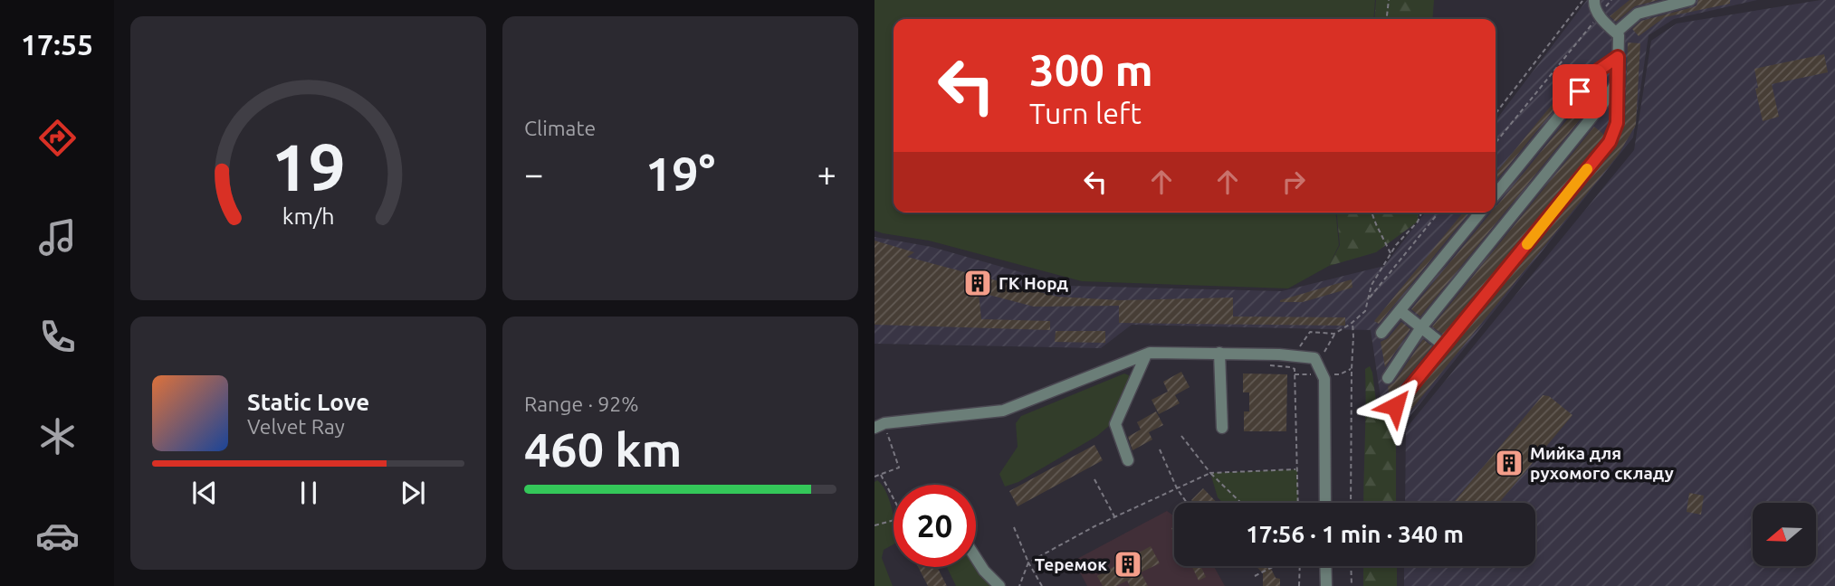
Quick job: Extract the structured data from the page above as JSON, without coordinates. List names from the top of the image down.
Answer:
{
  "places": {
    "building": ["ГК Норд", "Мийка для рухомого складу", "Теремок"]
  },
  "north": "left",
  "page": {
    "tabs": "17:55",
    "tile": [
      "Climate",
      ["Range · 92%", "460 km"]
    ],
    "turn": ["300 m", "Turn left"],
    "heat": ["−", "19°", "+"],
    "song": ["Static Love", "Velvet Ray"],
    "limit": "20",
    "trip": "17:56 · 1 min · 340 m",
    "gauge": ["19", "km/h"]
  }
}
